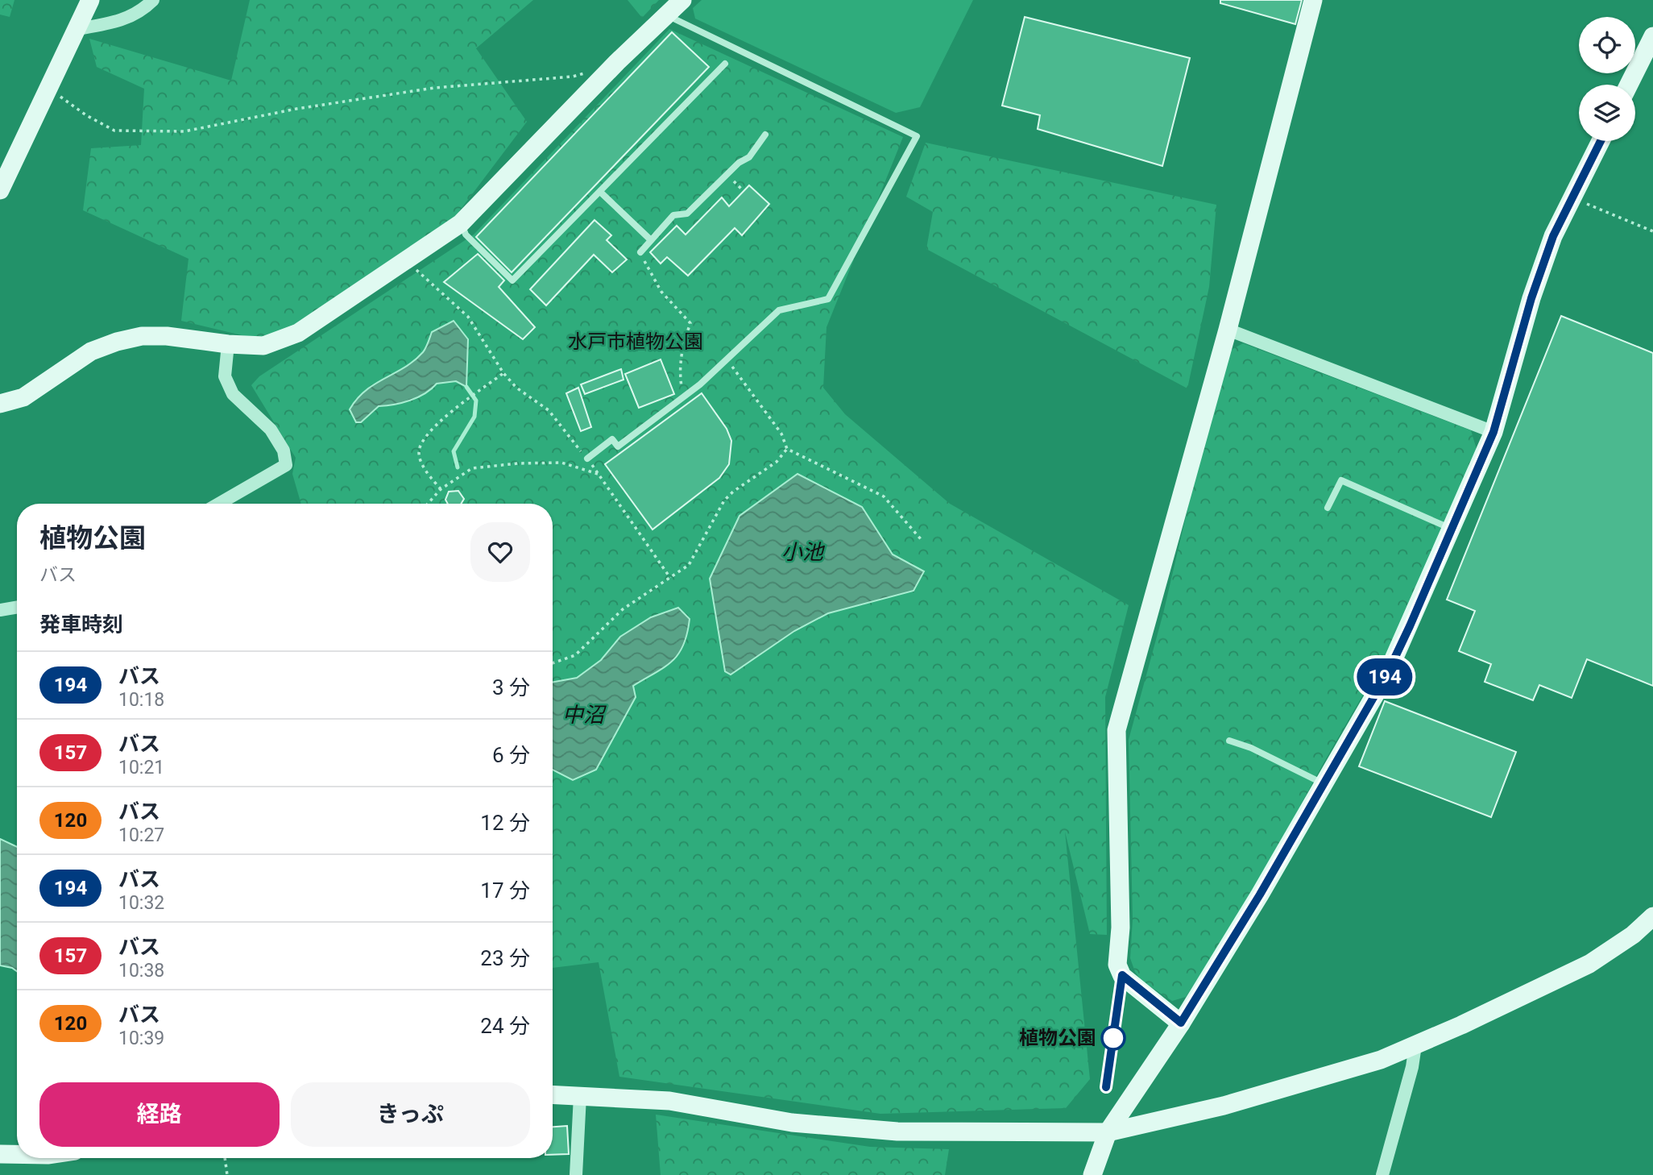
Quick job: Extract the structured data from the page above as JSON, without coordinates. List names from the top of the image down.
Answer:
{
  "water": ["小池", "中沼"],
  "parks": ["水戸市植物公園"],
  "places": ["植物公園"],
  "lines": ["bus line 194"],
  "page": {
    "on_map": "194",
    "heading": [
      ["植物公園", "バス"],
      "発車時刻"
    ],
    "list": [
      {
        "mark": "194",
        "name": "バス",
        "note": "10:18",
        "value": "3 分"
      },
      {
        "mark": "157",
        "name": "バス",
        "note": "10:21",
        "value": "6 分"
      },
      {
        "mark": "120",
        "name": "バス",
        "note": "10:27",
        "value": "12 分"
      },
      {
        "mark": "194",
        "name": "バス",
        "note": "10:32",
        "value": "17 分"
      },
      {
        "mark": "157",
        "name": "バス",
        "note": "10:38",
        "value": "23 分"
      },
      {
        "mark": "120",
        "name": "バス",
        "note": "10:39",
        "value": "24 分"
      }
    ],
    "buttons": ["経路", "きっぷ"]
  }
}
